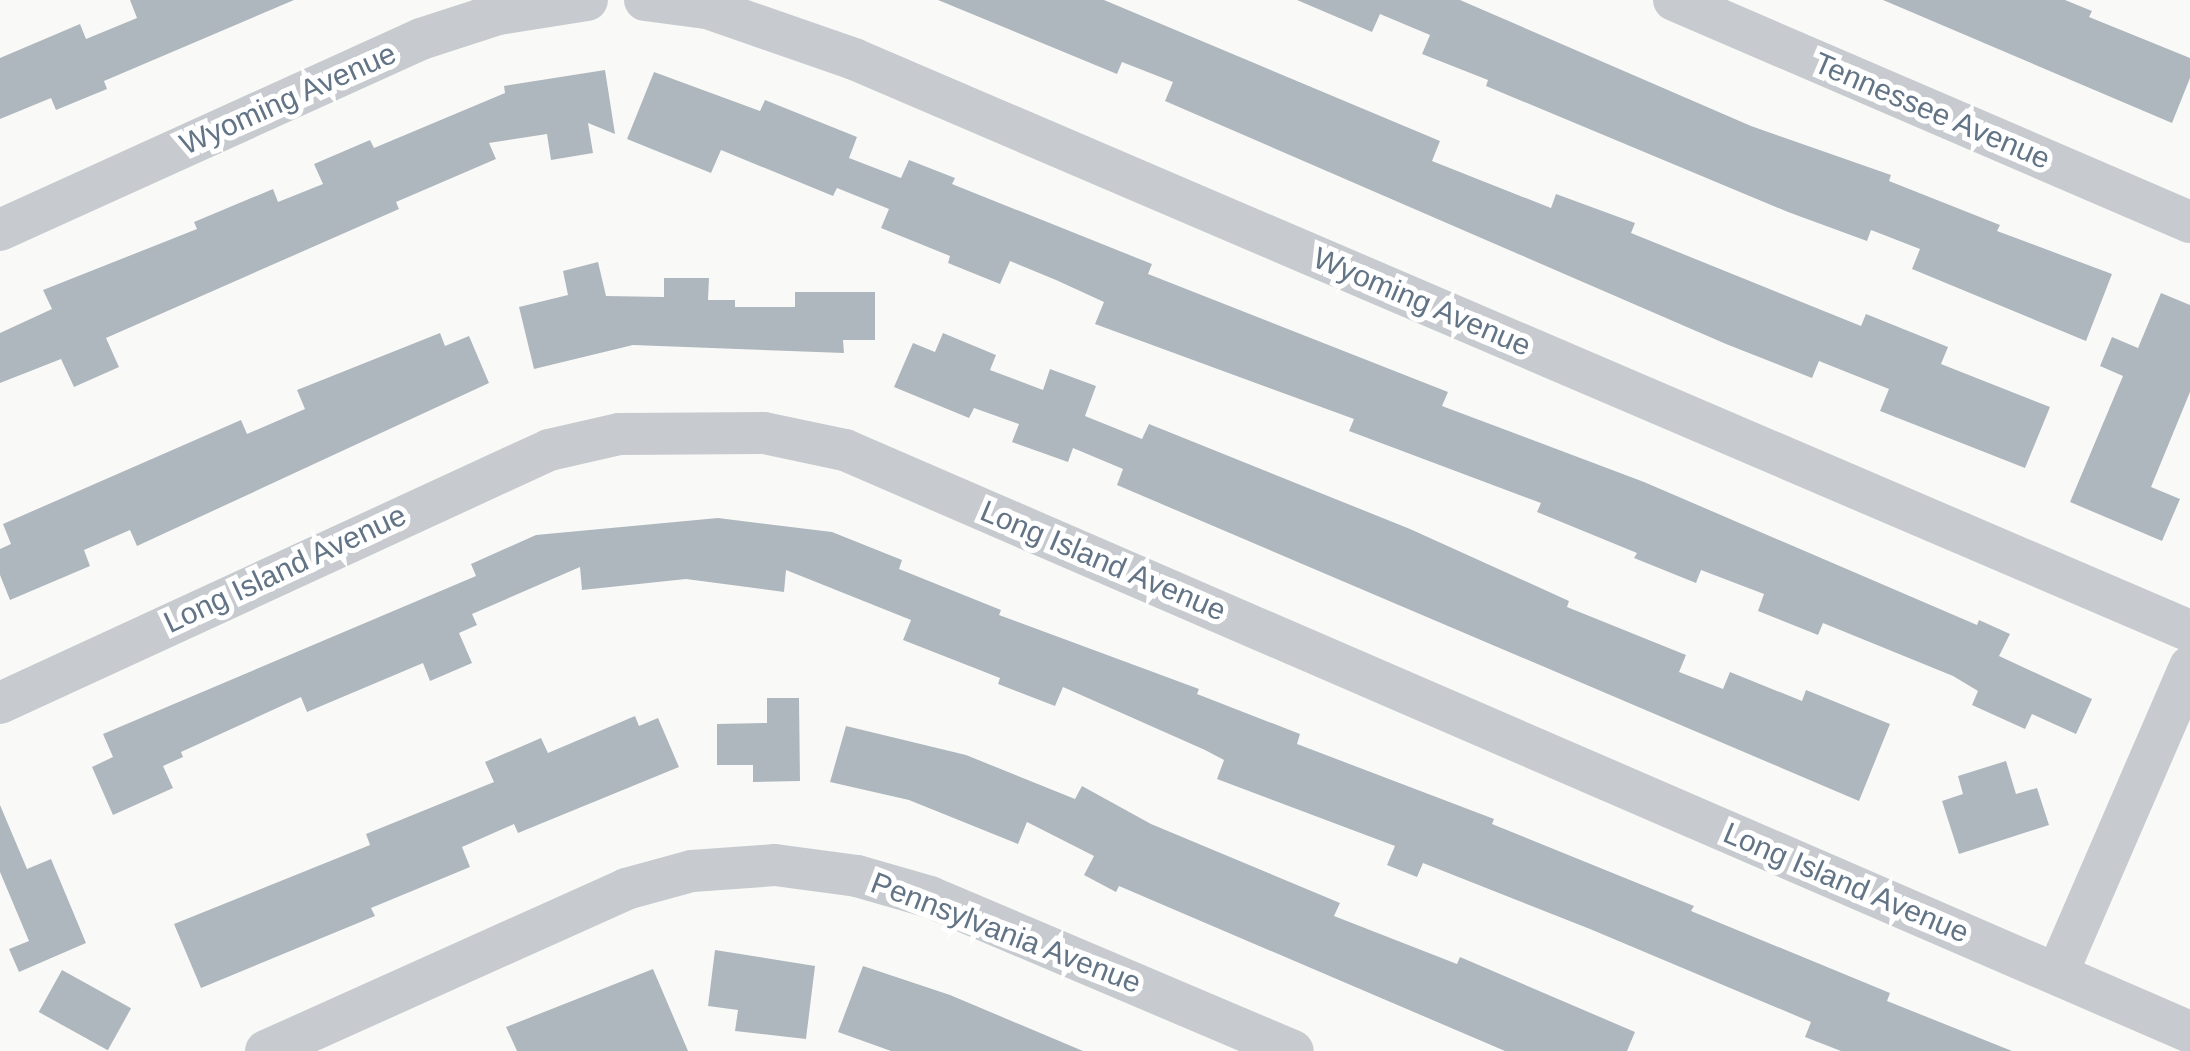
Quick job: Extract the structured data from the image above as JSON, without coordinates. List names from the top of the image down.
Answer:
{
  "streets": {
    "street": [
      "Wyoming Avenue",
      "Tennessee Avenue",
      "Long Island Avenue",
      "Pennsylvania Avenue"
    ]
  }
}
